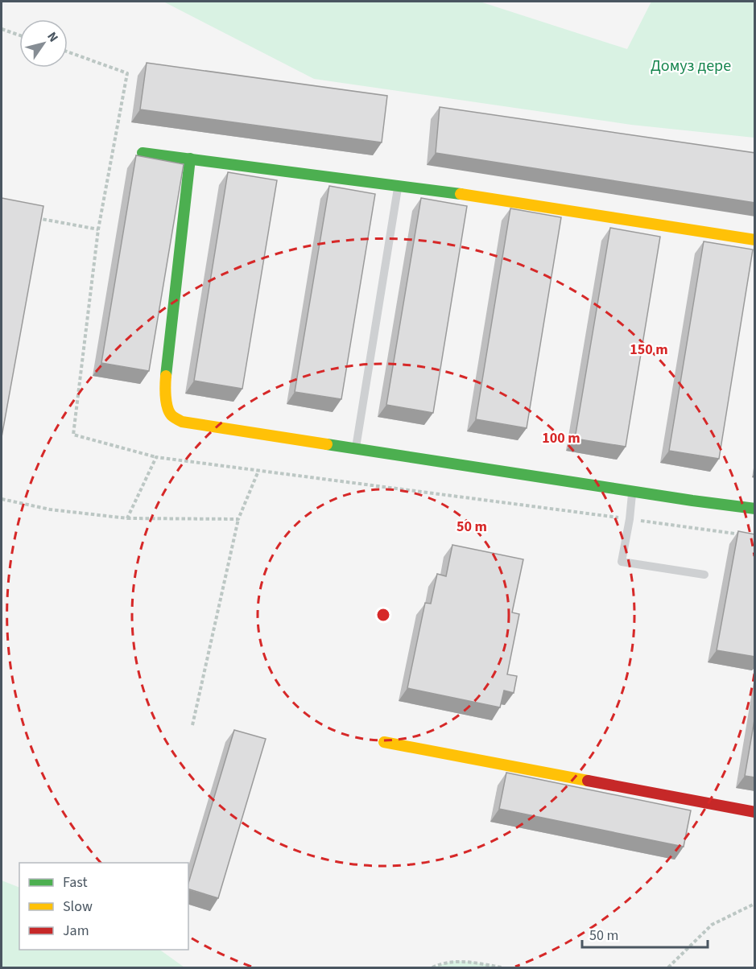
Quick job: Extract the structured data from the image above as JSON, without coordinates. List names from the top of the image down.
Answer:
{
  "parks": ["Домуз дере"],
  "legend": ["Fast", "Slow", "Jam"],
  "scale_bar": "50 m",
  "north": "top right",
  "rings": ["150 m", "100 m", "50 m"]
}
